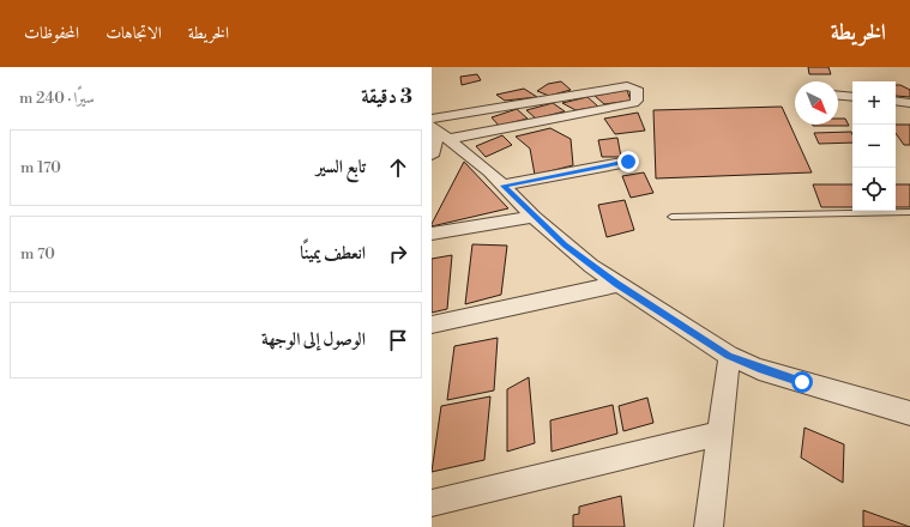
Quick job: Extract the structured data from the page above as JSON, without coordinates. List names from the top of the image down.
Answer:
{
  "north": "bottom right",
  "page": {
    "header": "الخريطة",
    "nav": ["الخريطة", "الاتجاهات", "المحفوظات"],
    "heading": ["3 دقيقة", "سيرًا · 240 m"],
    "map_buttons": ["+", "−"],
    "list": [
      ["تابع السير", "170 m"],
      ["انعطف يمينًا", "70 m"],
      "الوصول إلى الوجهة"
    ]
  }
}
